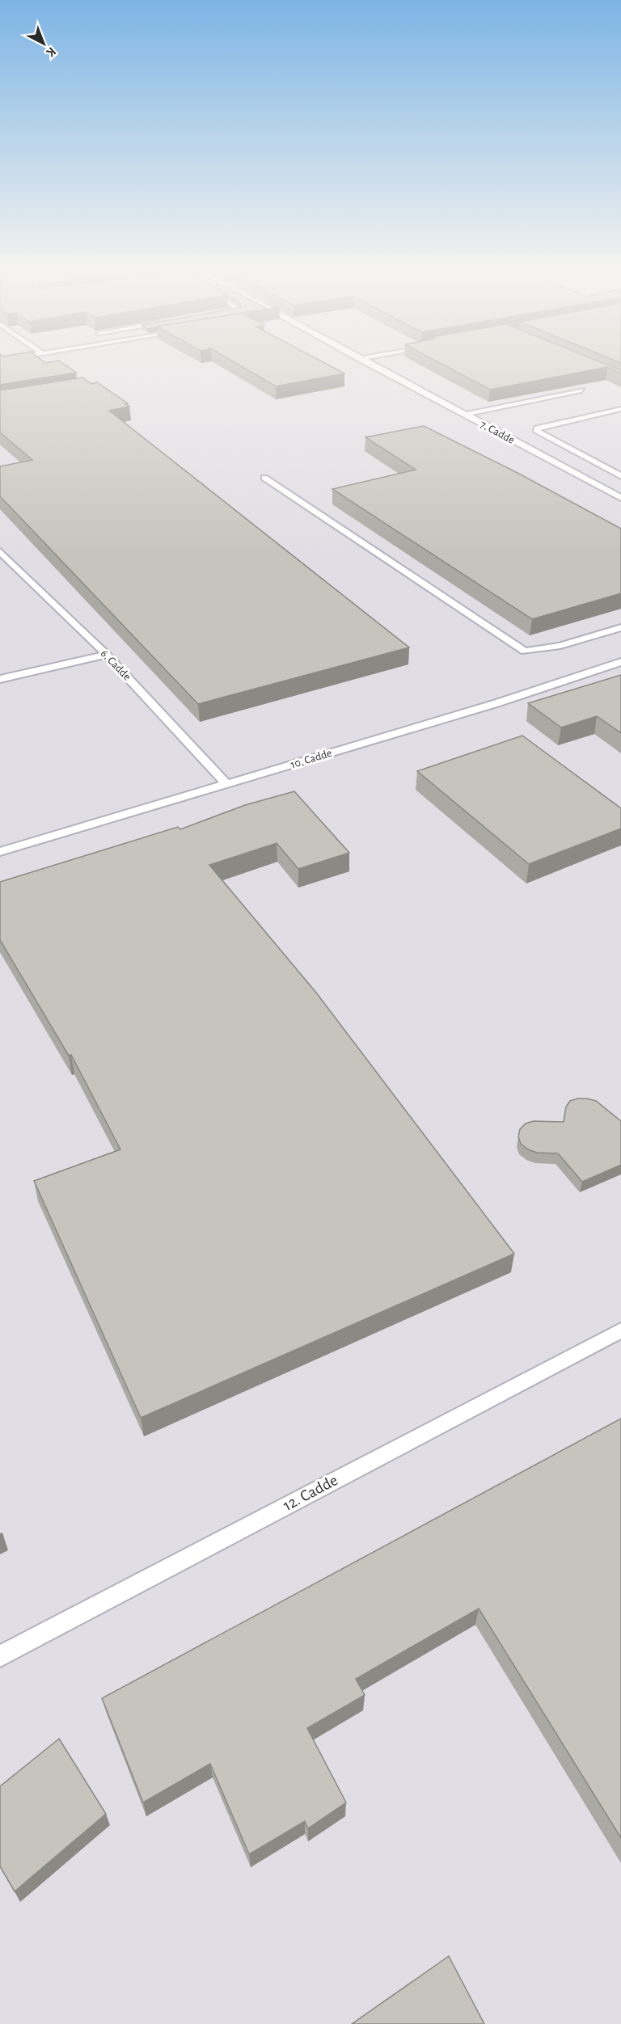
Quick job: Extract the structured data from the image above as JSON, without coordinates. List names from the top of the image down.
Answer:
{
  "streets": {
    "lane": [
      "7. Cadde",
      "6. Cadde",
      "10. Cadde",
      "12. Cadde"
    ]
  },
  "crossings": [
    ["6. Cadde", "10. Cadde"]
  ],
  "north": "bottom right"
}
